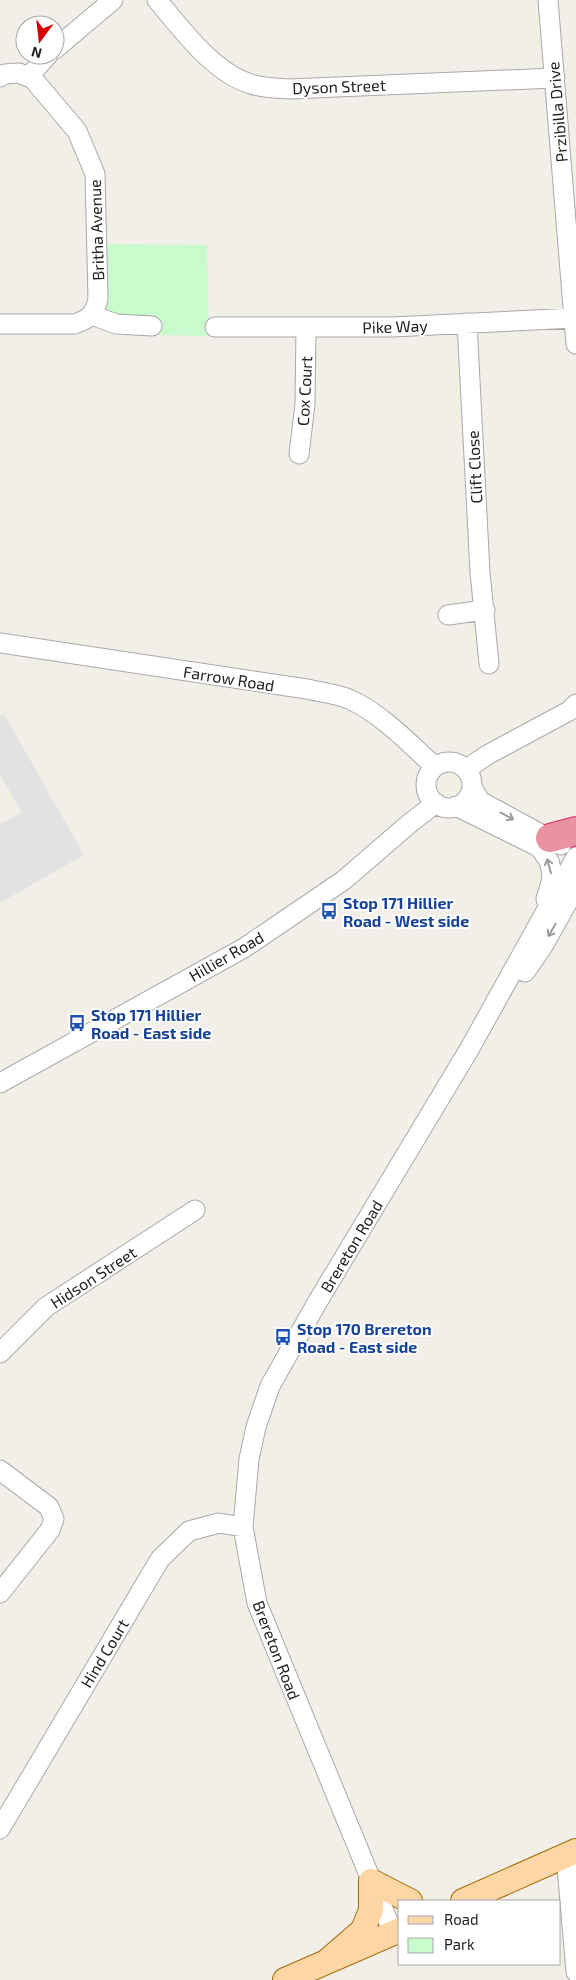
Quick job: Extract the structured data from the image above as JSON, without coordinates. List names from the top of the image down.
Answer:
{
  "streets": {
    "street": [
      "Dyson Street",
      "Przibilla Drive",
      "Britha Avenue",
      "Pike Way",
      "Cox Court",
      "Clift Close",
      "Farrow Road",
      "Hillier Road",
      "Brereton Road",
      "Hidson Street",
      "Hind Court"
    ]
  },
  "crossings": [
    ["Dyson Street", "Przibilla Drive"],
    ["Przibilla Drive", "Pike Way"],
    ["Pike Way", "Cox Court"],
    ["Pike Way", "Clift Close"],
    ["Farrow Road", "Hillier Road"],
    ["Farrow Road", "Brereton Road"],
    ["Hillier Road", "Brereton Road"],
    ["Brereton Road", "Hind Court"]
  ],
  "places": {
    "bus stop": ["Stop 171 Hillier Road - West side", "Stop 171 Hillier Road - East side", "Stop 170 Brereton Road - East side"]
  },
  "legend": ["Road", "Park"],
  "north": "bottom"
}
